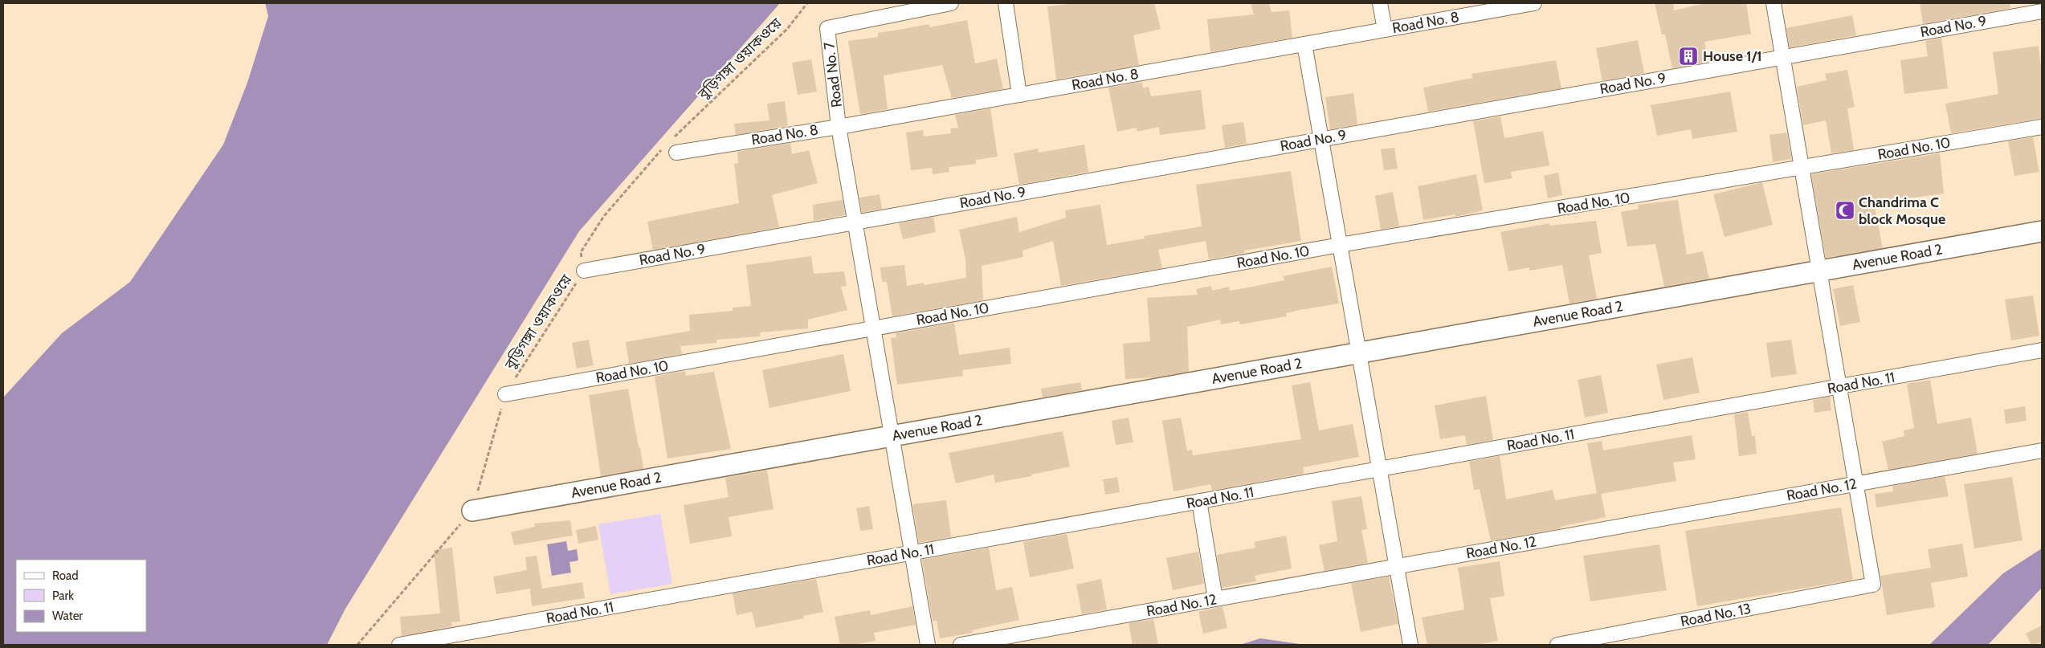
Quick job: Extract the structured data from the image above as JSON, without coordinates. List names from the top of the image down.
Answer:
{
  "streets": {
    "street": [
      "Road No. 8",
      "Road No. 9",
      "Road No. 7",
      "Road No. 10",
      "Avenue Road 2",
      "Road No. 11",
      "Road No. 12",
      "Road No. 13"
    ],
    "path": ["বুড়িগঙ্গা ওয়াকওয়ে"]
  },
  "crossings": [
    ["Road No. 8", "বুড়িগঙ্গা ওয়াকওয়ে"],
    ["Road No. 8", "Road No. 7"],
    ["Road No. 9", "বুড়িগঙ্গা ওয়াকওয়ে"],
    ["বুড়িগঙ্গা ওয়াকওয়ে", "Road No. 10"],
    ["বুড়িগঙ্গা ওয়াকওয়ে", "Avenue Road 2"],
    ["Road No. 12", "Road No. 13"]
  ],
  "places": {
    "building": ["House 1/1"],
    "mosque": ["Chandrima C block Mosque"]
  },
  "legend": ["Road", "Park", "Water"]
}
